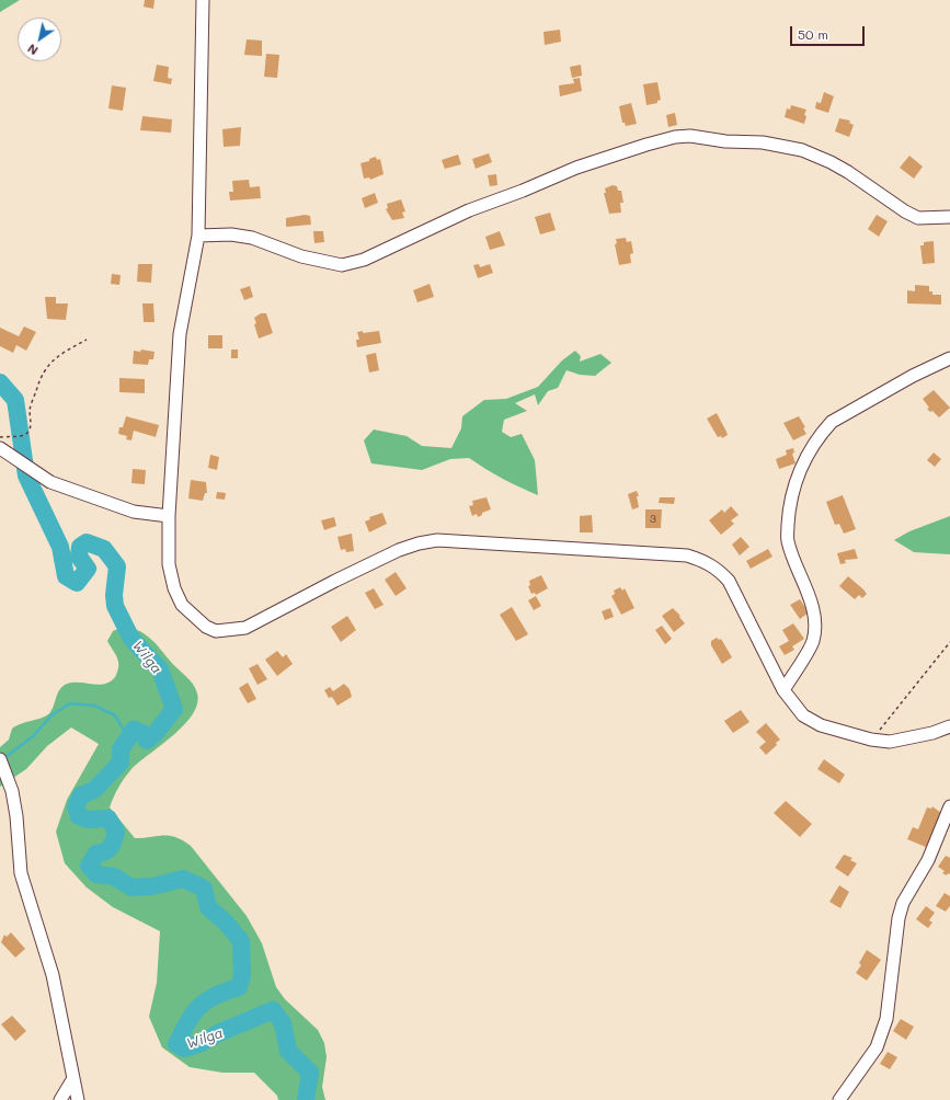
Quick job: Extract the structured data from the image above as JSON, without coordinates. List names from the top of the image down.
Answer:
{
  "water": ["Wilga"],
  "house_numbers": ["3"],
  "scale_bar": "50 m",
  "north": "bottom left"
}
